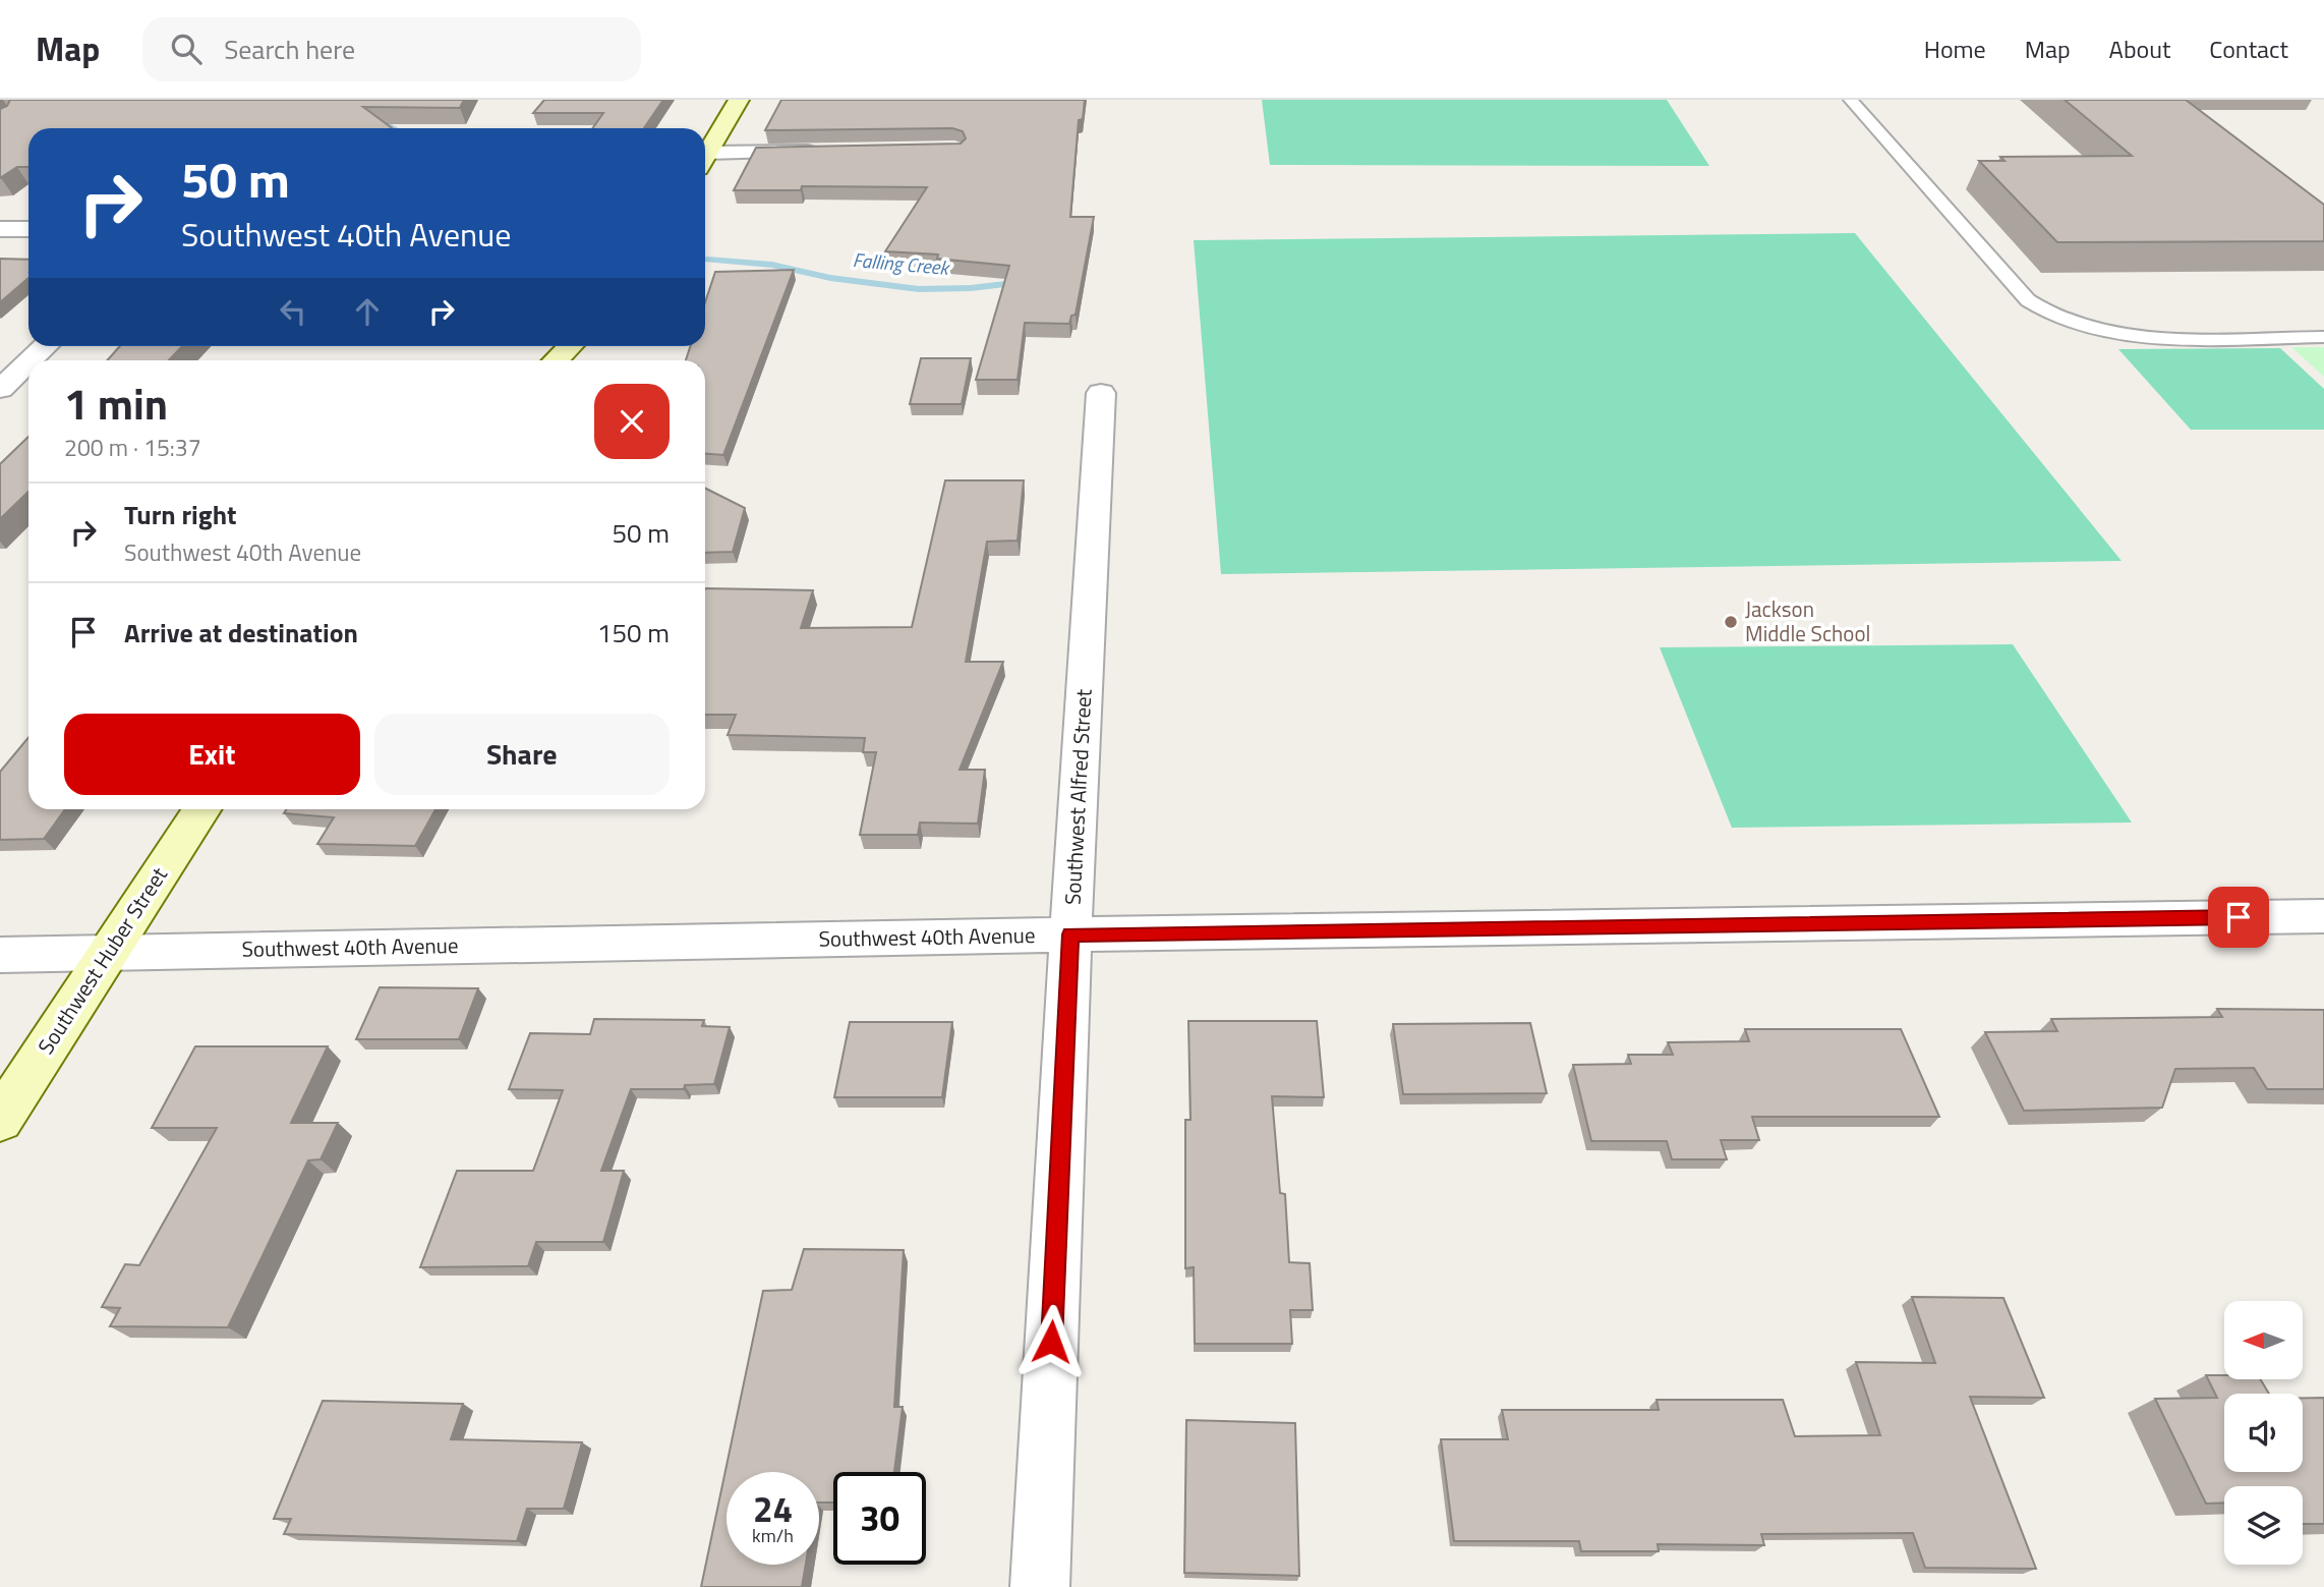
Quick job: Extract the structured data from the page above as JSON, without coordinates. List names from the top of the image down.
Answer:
{
  "streets": {
    "street": ["Southwest Alfred Street", "Southwest 40th Avenue", "Southwest Huber Street"]
  },
  "crossings": [
    ["Southwest Alfred Street", "Southwest 40th Avenue"],
    ["Southwest 40th Avenue", "Southwest Huber Street"]
  ],
  "water": ["Falling Creek"],
  "places": ["Jackson Middle School"],
  "north": "left",
  "page": {
    "header": "Map",
    "search": "Search here",
    "nav": [
      "Home",
      "Map",
      "About",
      "Contact"
    ],
    "turn": ["50 m", "Southwest 40th Avenue"],
    "heading": ["1 min", "200 m · 15:37"],
    "list": [
      {
        "name": "Turn right",
        "note": "Southwest 40th Avenue",
        "value": "50 m"
      },
      {
        "name": "Arrive at destination",
        "value": "150 m"
      }
    ],
    "buttons": ["Exit", "Share"],
    "speed": "24 km/h",
    "limit": "30"
  }
}
